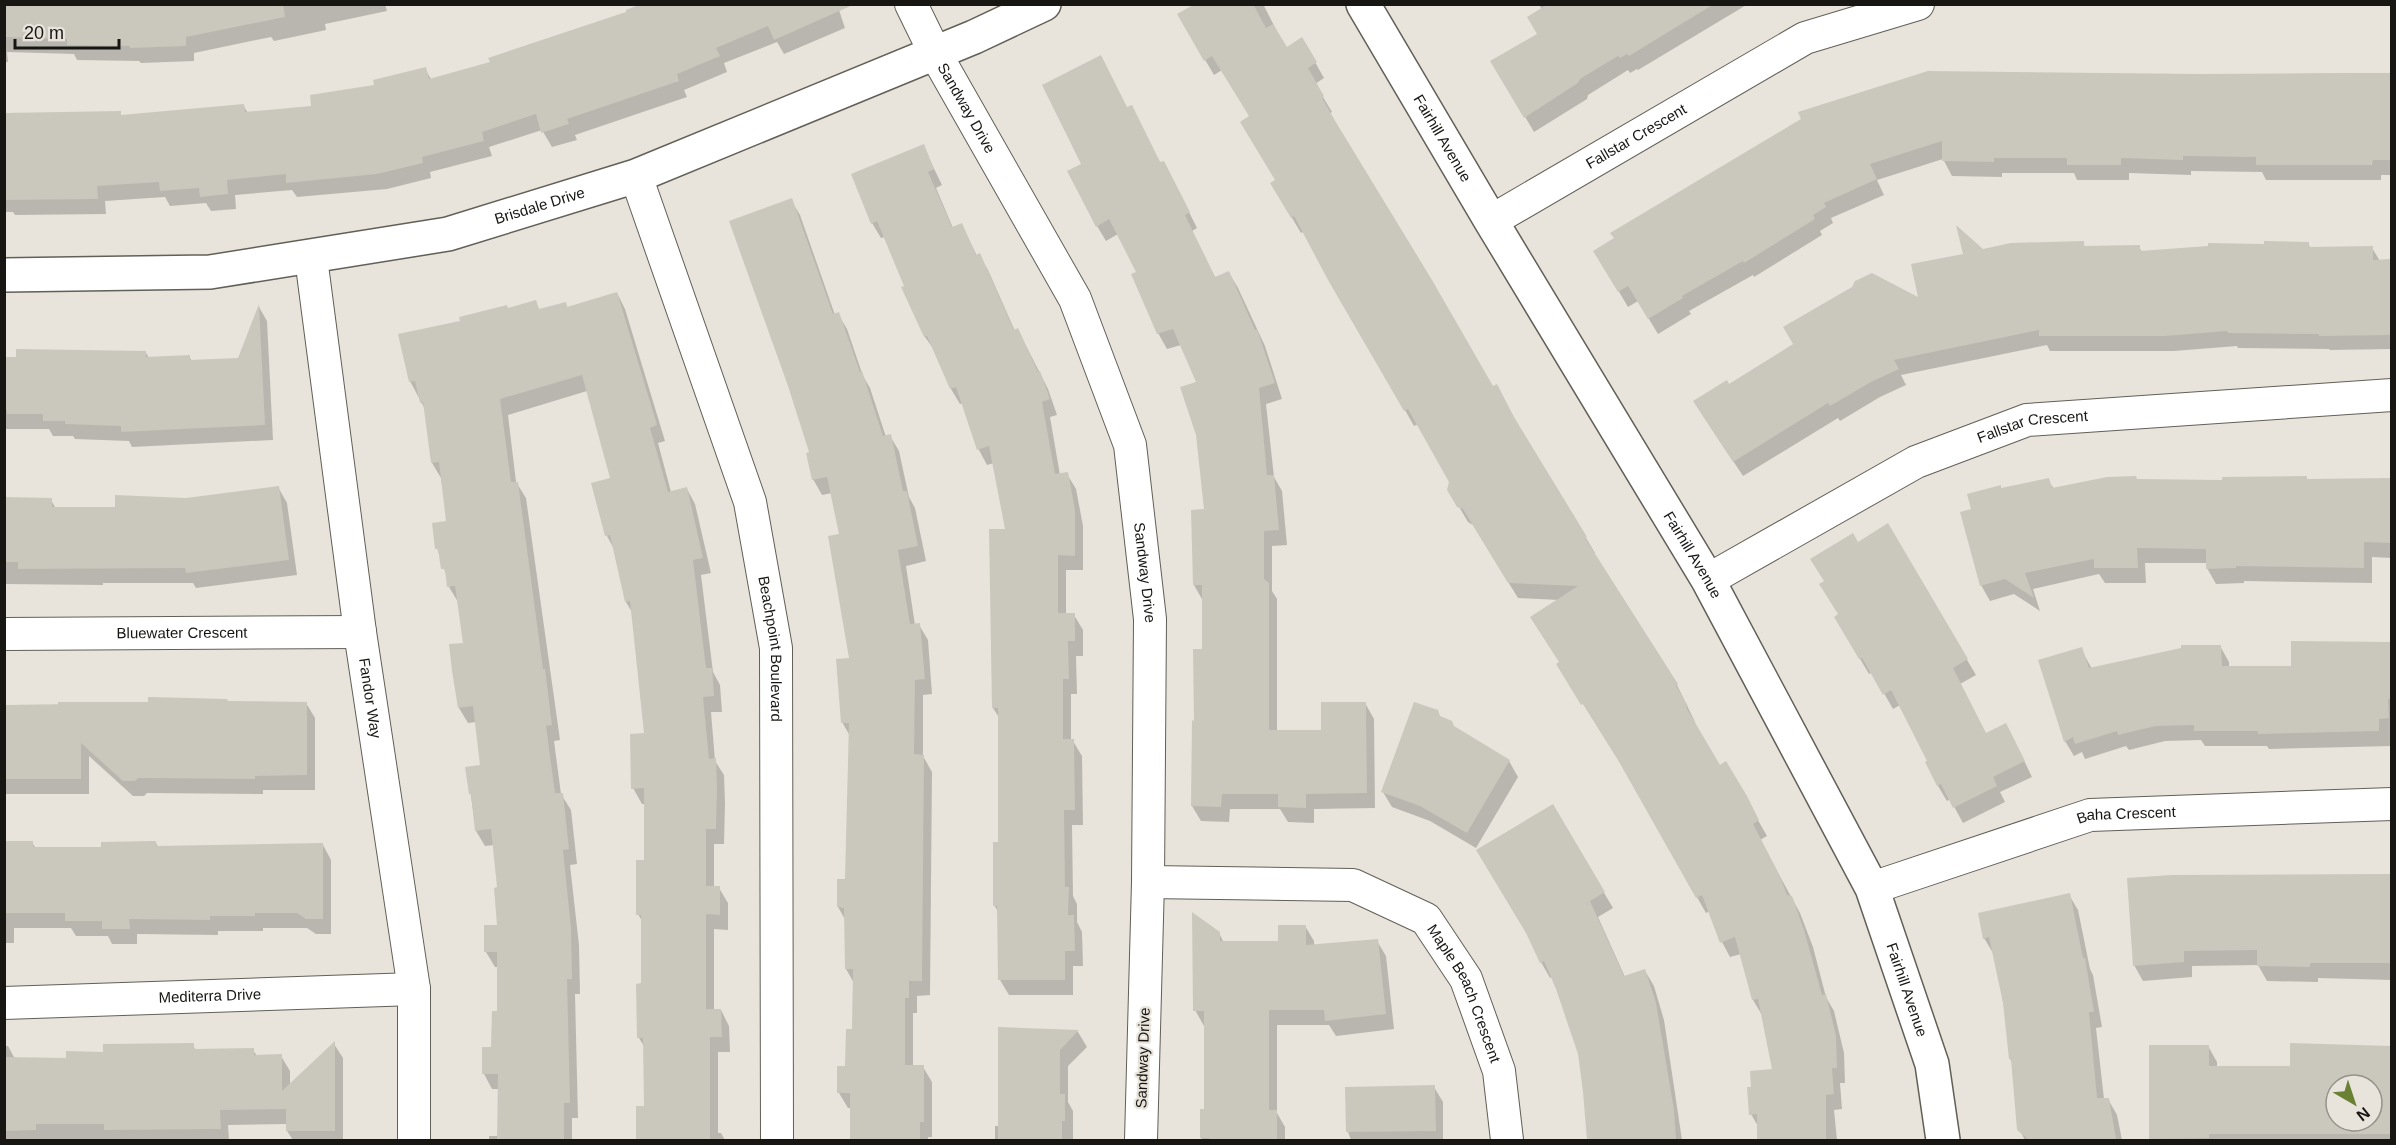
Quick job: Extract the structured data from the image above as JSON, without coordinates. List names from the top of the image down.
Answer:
{
  "streets": {
    "street": [
      "Sandway Drive",
      "Fallstar Crescent",
      "Fairhill Avenue",
      "Brisdale Drive",
      "Bluewater Crescent",
      "Beachpoint Boulevard",
      "Fandor Way",
      "Baha Crescent",
      "Maple Beach Crescent",
      "Mediterra Drive"
    ]
  },
  "crossings": [
    ["Sandway Drive", "Brisdale Drive"],
    ["Sandway Drive", "Maple Beach Crescent"],
    ["Fallstar Crescent", "Fairhill Avenue"],
    ["Fairhill Avenue", "Baha Crescent"],
    ["Brisdale Drive", "Beachpoint Boulevard"],
    ["Brisdale Drive", "Fandor Way"],
    ["Bluewater Crescent", "Fandor Way"],
    ["Fandor Way", "Mediterra Drive"]
  ],
  "scale_bar": "20 m",
  "north": "bottom right"
}
